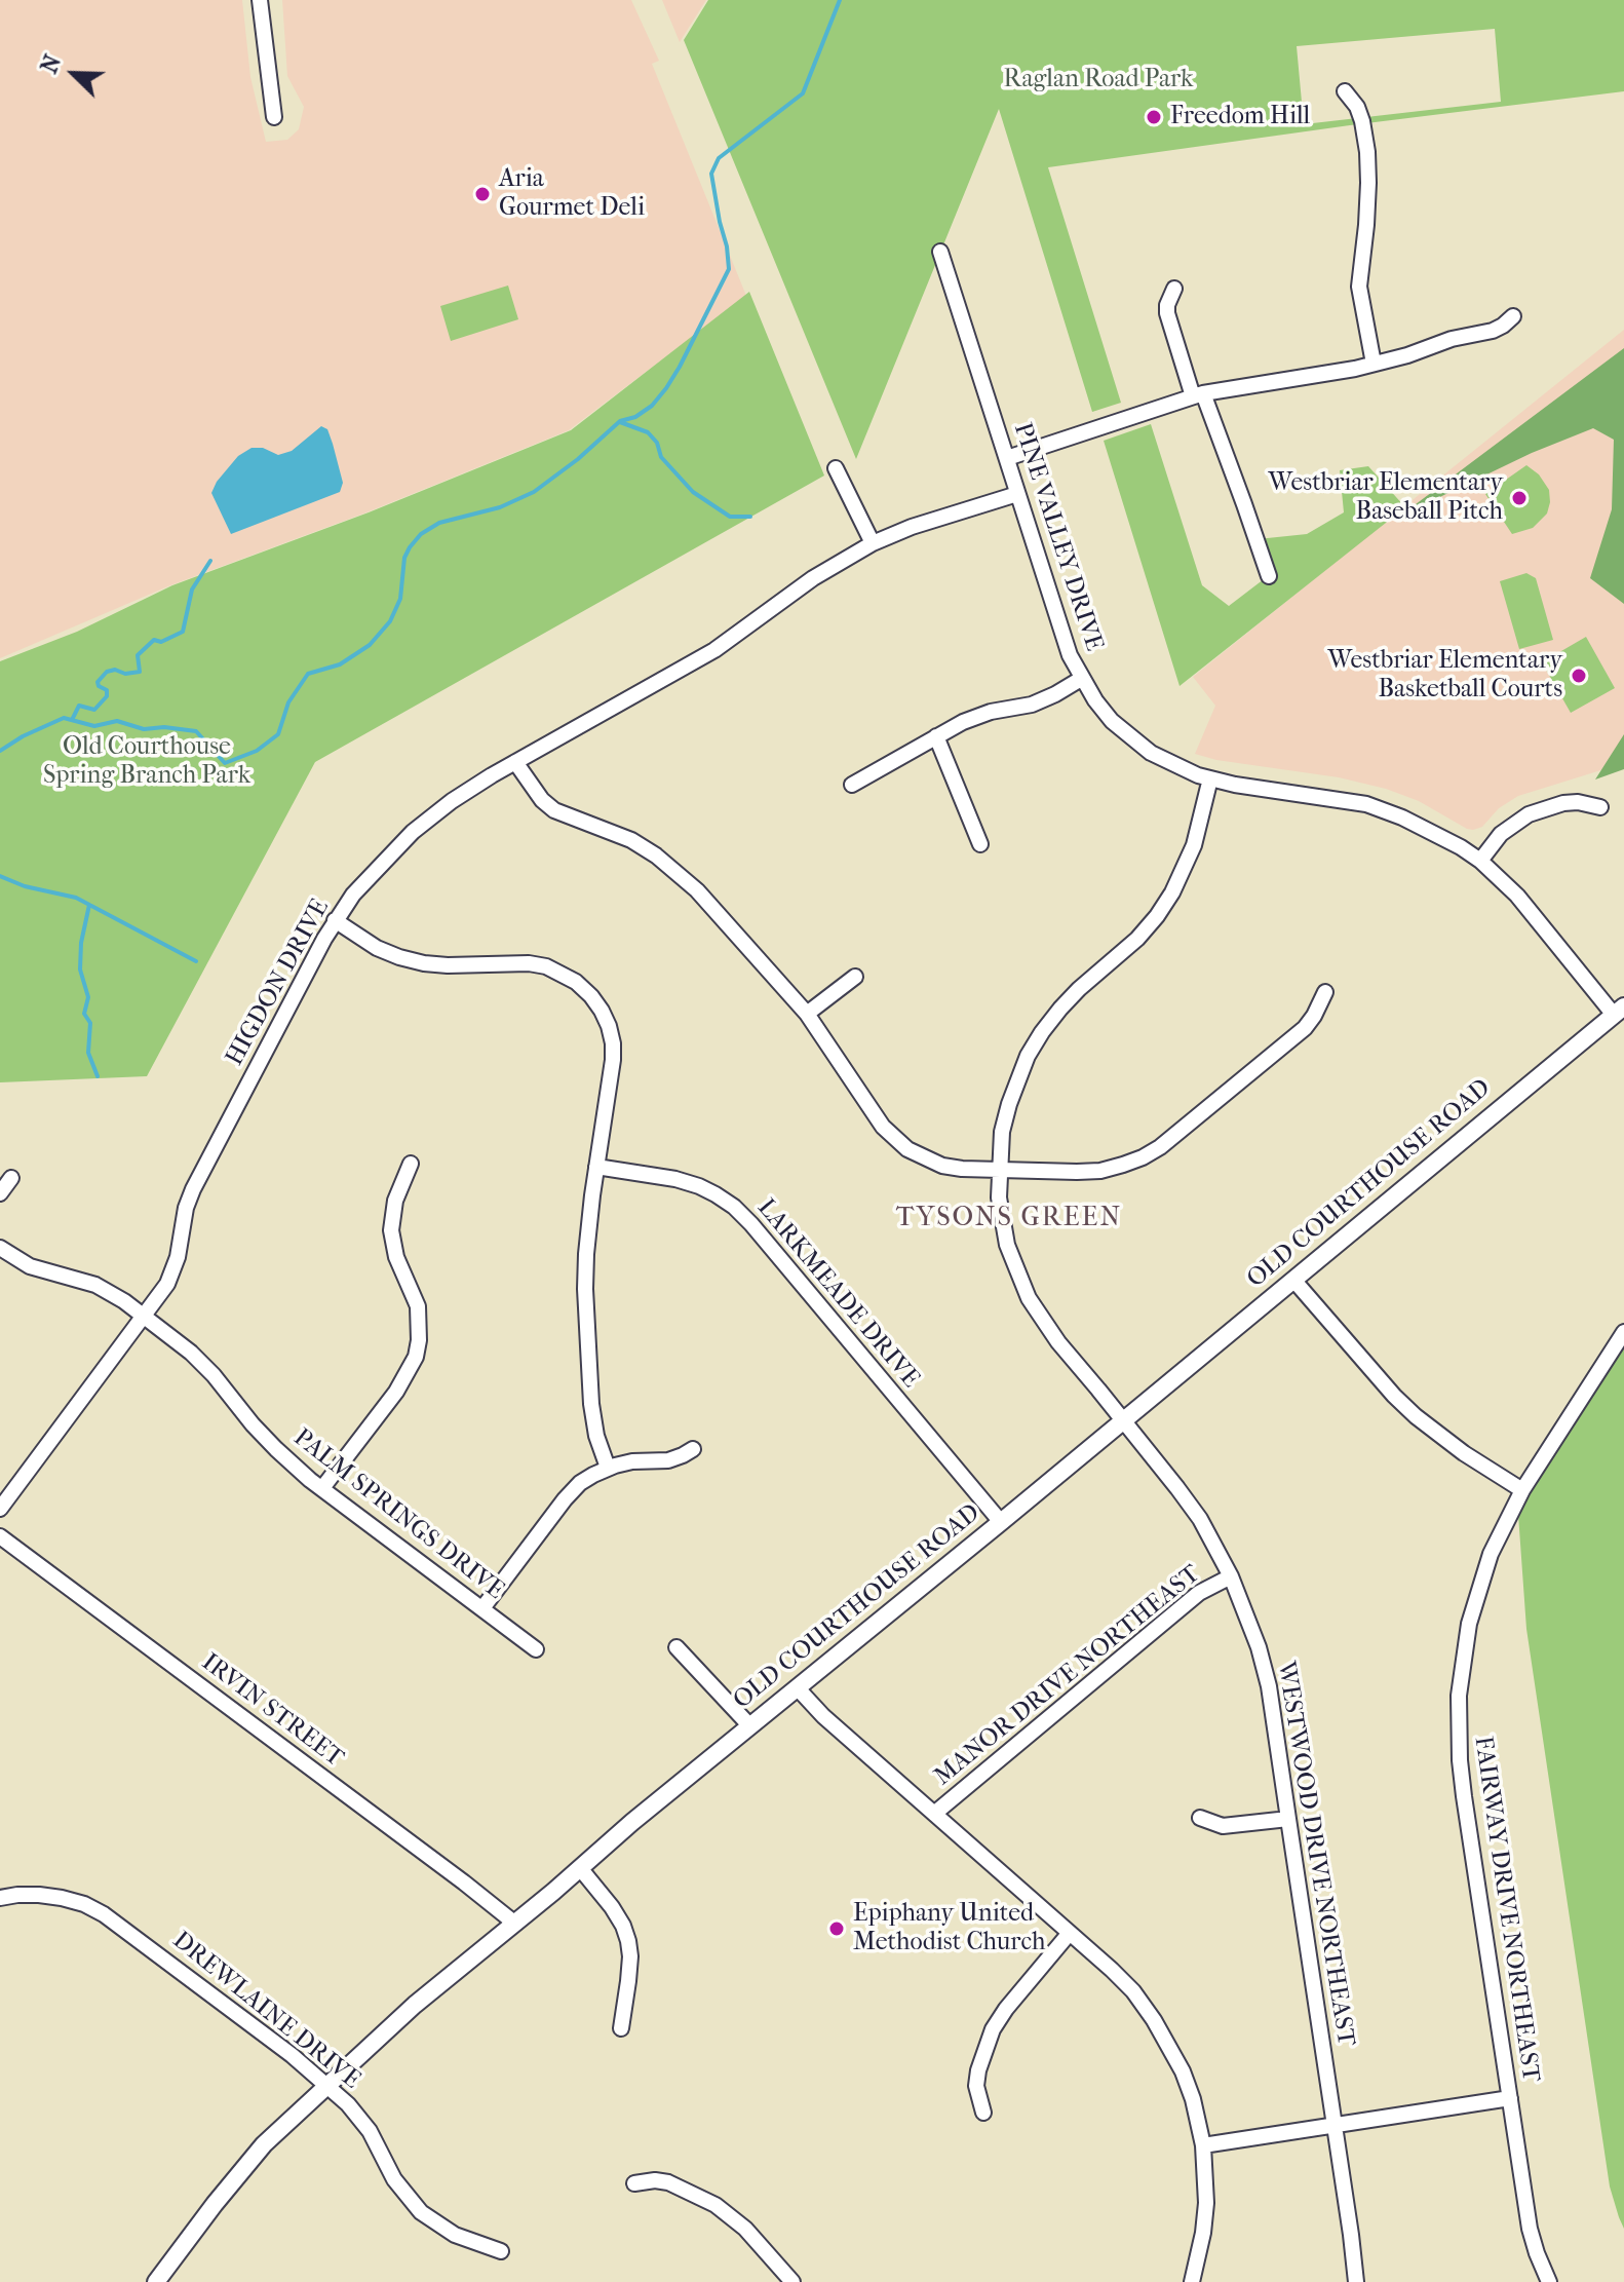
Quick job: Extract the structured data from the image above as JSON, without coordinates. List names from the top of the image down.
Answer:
{
  "streets": {
    "street": [
      "PINE VALLEY DRIVE",
      "HIGDON DRIVE",
      "OLD COURTHOUSE ROAD",
      "LARKMEADE DRIVE",
      "PALM SPRINGS DRIVE",
      "MANOR DRIVE NORTHEAST",
      "IRVIN STREET",
      "WESTWOOD DRIVE NORTHEAST",
      "FAIRWAY DRIVE NORTHEAST",
      "DREWLAINE DRIVE"
    ]
  },
  "crossings": [
    ["PINE VALLEY DRIVE", "HIGDON DRIVE"],
    ["PINE VALLEY DRIVE", "OLD COURTHOUSE ROAD"],
    ["PINE VALLEY DRIVE", "WESTWOOD DRIVE NORTHEAST"],
    ["HIGDON DRIVE", "PALM SPRINGS DRIVE"],
    ["OLD COURTHOUSE ROAD", "LARKMEADE DRIVE"],
    ["OLD COURTHOUSE ROAD", "IRVIN STREET"],
    ["OLD COURTHOUSE ROAD", "WESTWOOD DRIVE NORTHEAST"],
    ["OLD COURTHOUSE ROAD", "DREWLAINE DRIVE"],
    ["MANOR DRIVE NORTHEAST", "WESTWOOD DRIVE NORTHEAST"]
  ],
  "districts": ["TYSONS GREEN"],
  "parks": ["Raglan Road Park", "Old Courthouse Spring Branch Park"],
  "places": [
    "Freedom Hill",
    "Aria Gourmet Deli",
    "Westbriar Elementary Baseball Pitch",
    "Westbriar Elementary Basketball Courts",
    "Epiphany United Methodist Church"
  ],
  "north": "top left"
}
